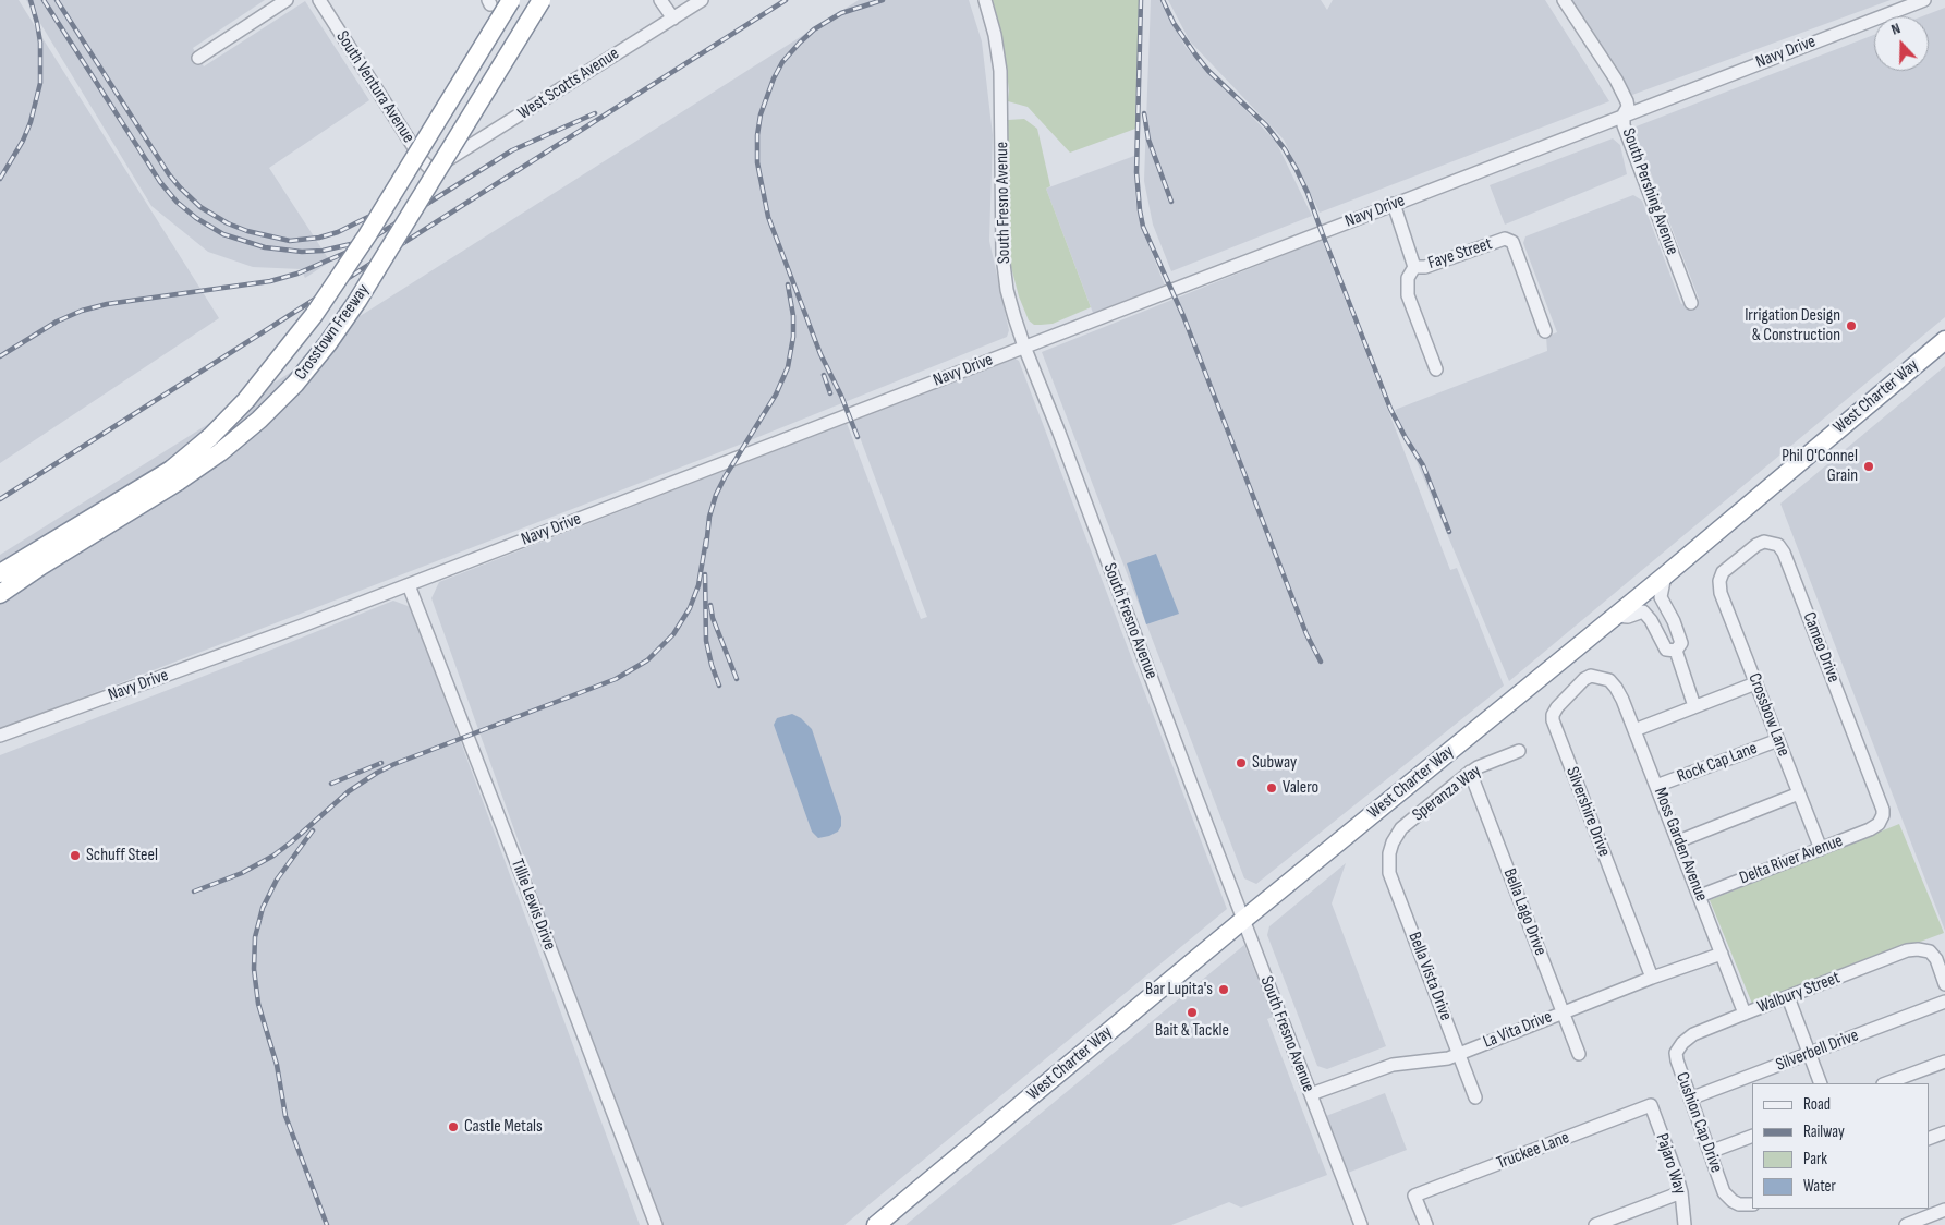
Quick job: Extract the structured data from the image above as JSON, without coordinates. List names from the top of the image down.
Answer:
{
  "streets": {
    "highway": ["Crosstown Freeway", "West Charter Way"],
    "street": [
      "Navy Drive",
      "West Scotts Avenue",
      "South Ventura Avenue",
      "South Pershing Avenue",
      "South Fresno Avenue",
      "Faye Street",
      "Cameo Drive",
      "Crossbow Lane",
      "Rock Cap Lane",
      "Speranza Way",
      "Silvershire Drive",
      "Moss Garden Avenue",
      "Delta River Avenue",
      "Tillie Lewis Drive",
      "Bella Lago Drive",
      "Bella Vista Drive",
      "Walbury Street",
      "La Vita Drive",
      "Silverbell Drive",
      "Cushion Cap Drive",
      "Truckee Lane",
      "Pajaro Way"
    ]
  },
  "crossings": [
    ["Navy Drive", "South Pershing Avenue"],
    ["Navy Drive", "South Fresno Avenue"],
    ["Navy Drive", "Tillie Lewis Drive"],
    ["West Scotts Avenue", "South Ventura Avenue"],
    ["South Fresno Avenue", "West Charter Way"],
    ["South Fresno Avenue", "La Vita Drive"],
    ["Cameo Drive", "Crossbow Lane"],
    ["Cameo Drive", "Delta River Avenue"],
    ["Crossbow Lane", "Rock Cap Lane"],
    ["Crossbow Lane", "Delta River Avenue"],
    ["Rock Cap Lane", "Moss Garden Avenue"],
    ["Speranza Way", "Bella Lago Drive"],
    ["Speranza Way", "Bella Vista Drive"],
    ["Silvershire Drive", "Moss Garden Avenue"],
    ["Silvershire Drive", "La Vita Drive"],
    ["Moss Garden Avenue", "Delta River Avenue"],
    ["Moss Garden Avenue", "Walbury Street"],
    ["Moss Garden Avenue", "La Vita Drive"],
    ["Bella Lago Drive", "La Vita Drive"],
    ["Bella Vista Drive", "La Vita Drive"],
    ["Walbury Street", "Cushion Cap Drive"],
    ["Silverbell Drive", "Cushion Cap Drive"],
    ["Truckee Lane", "Pajaro Way"]
  ],
  "places": [
    "Irrigation Design & Construction",
    "Phil O'Connel Grain",
    "Subway",
    "Valero",
    "Schuff Steel",
    "Bar Lupita's",
    "Bait & Tackle",
    "Castle Metals"
  ],
  "legend": [
    "Road",
    "Railway",
    "Park",
    "Water"
  ],
  "north": "top"
}
